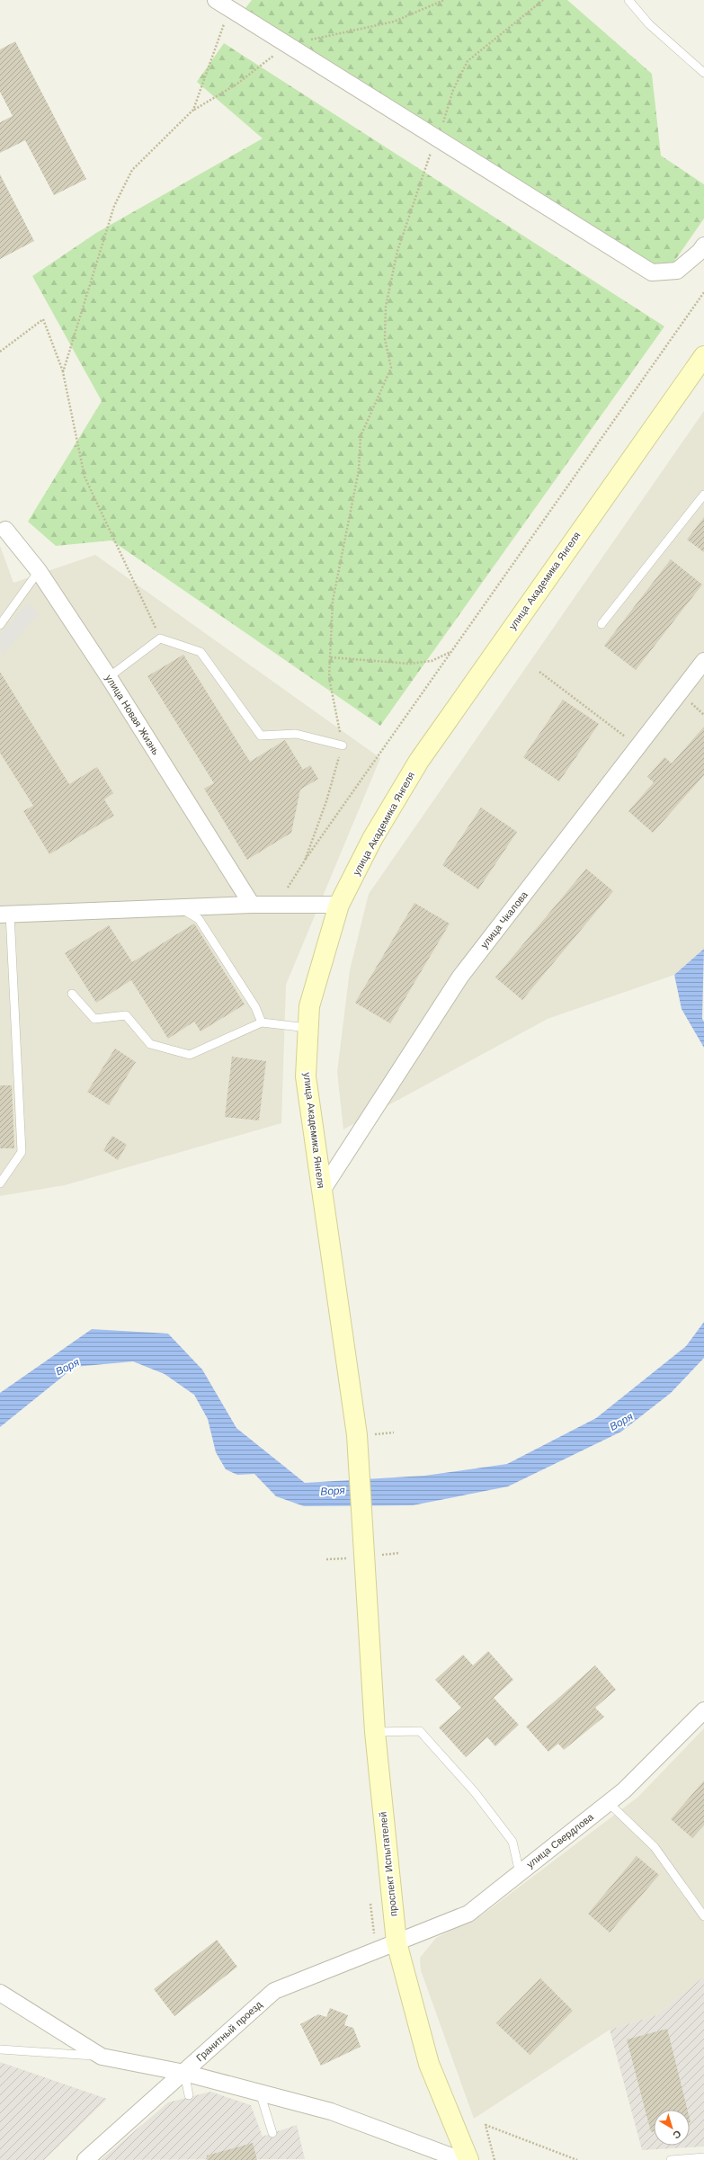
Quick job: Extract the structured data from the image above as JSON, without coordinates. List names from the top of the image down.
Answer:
{
  "streets": {
    "main road": ["улица Академика Янгеля", "проспект Испытателей"],
    "street": [
      "улица Новая Жизнь",
      "улица Чкалова",
      "улица Свердлова",
      "Гранитный проезд"
    ]
  },
  "crossings": [
    ["улица Академика Янгеля", "улица Чкалова"],
    ["улица Академика Янгеля", "проспект Испытателей"],
    ["улица Свердлова", "проспект Испытателей"],
    ["улица Свердлова", "Гранитный проезд"],
    ["проспект Испытателей", "Гранитный проезд"]
  ],
  "water": ["Воря"],
  "north": "bottom right"
}
